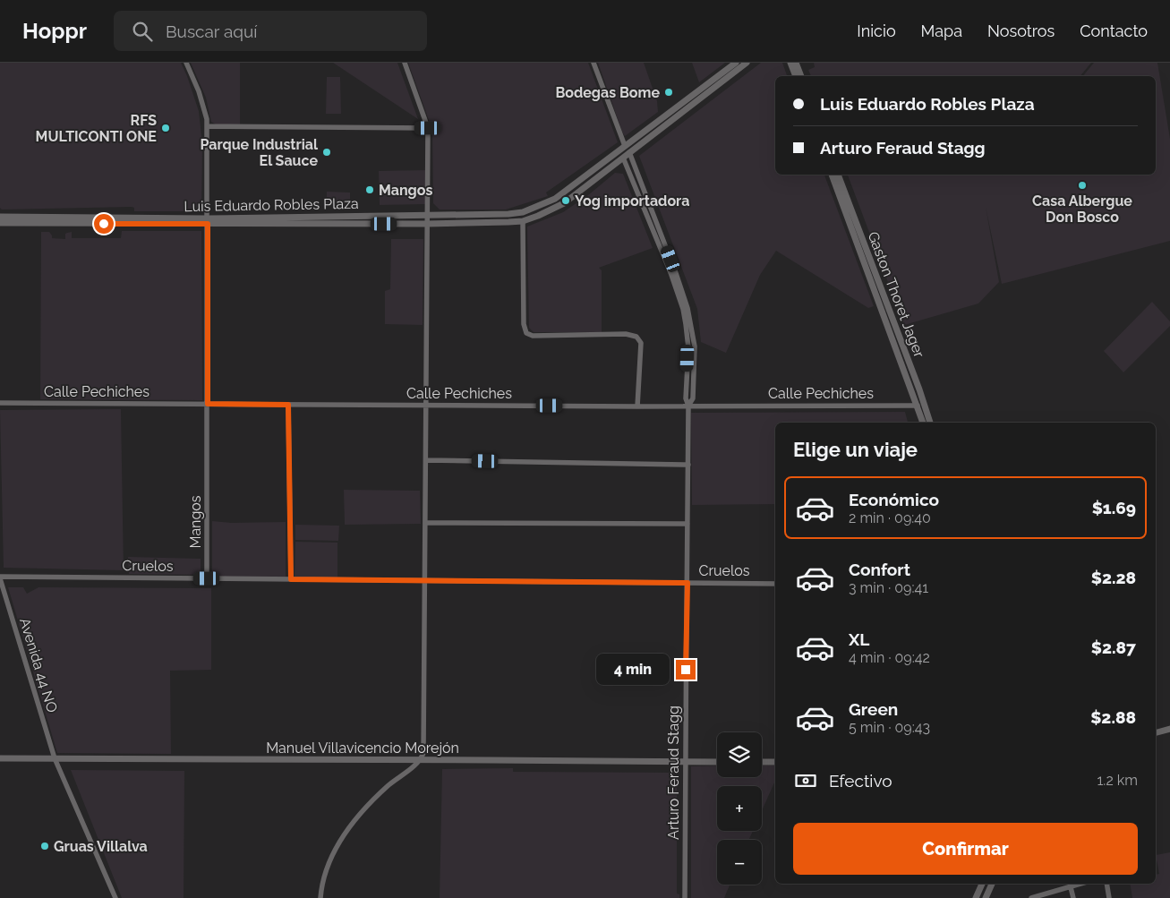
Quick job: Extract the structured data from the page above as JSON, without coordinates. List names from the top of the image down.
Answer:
{
  "streets": {
    "street": [
      "Luis Eduardo Robles Plaza",
      "Gaston Thoret Jager",
      "Calle Pechiches",
      "Mangos",
      "Cruelos",
      "Avenida 44 NO",
      "Manuel Villavicencio Morejón",
      "Arturo Feraud Stagg"
    ]
  },
  "crossings": [
    ["Luis Eduardo Robles Plaza", "Mangos"],
    ["Luis Eduardo Robles Plaza", "Arturo Feraud Stagg"],
    ["Gaston Thoret Jager", "Calle Pechiches"],
    ["Calle Pechiches", "Mangos"],
    ["Calle Pechiches", "Arturo Feraud Stagg"],
    ["Mangos", "Cruelos"],
    ["Cruelos", "Avenida 44 NO"],
    ["Cruelos", "Arturo Feraud Stagg"],
    ["Avenida 44 NO", "Manuel Villavicencio Morejón"],
    ["Manuel Villavicencio Morejón", "Arturo Feraud Stagg"]
  ],
  "places": [
    "Bodegas Bome",
    "RFS MULTICONTI ONE",
    "Parque Industrial El Sauce",
    "Casa Albergue Don Bosco",
    "Mangos",
    "Yog importadora",
    "Gruas Villalva"
  ],
  "page": {
    "header": "Hoppr",
    "search": "Buscar aquí",
    "nav": [
      "Inicio",
      "Mapa",
      "Nosotros",
      "Contacto"
    ],
    "banner": ["Luis Eduardo Robles Plaza", "Arturo Feraud Stagg"],
    "heading": "Elige un viaje",
    "list": [
      {
        "name": "Económico",
        "note": "2 min · 09:40",
        "value": "$1.69"
      },
      {
        "name": "Confort",
        "note": "3 min · 09:41",
        "value": "$2.28"
      },
      {
        "name": "XL",
        "note": "4 min · 09:42",
        "value": "$2.87"
      },
      {
        "name": "Green",
        "note": "5 min · 09:43",
        "value": "$2.88"
      }
    ],
    "bubble": "4 min",
    "map_buttons": ["+", "−"],
    "pay": ["Efectivo", "1.2 km"],
    "buttons": "Confirmar"
  }
}
